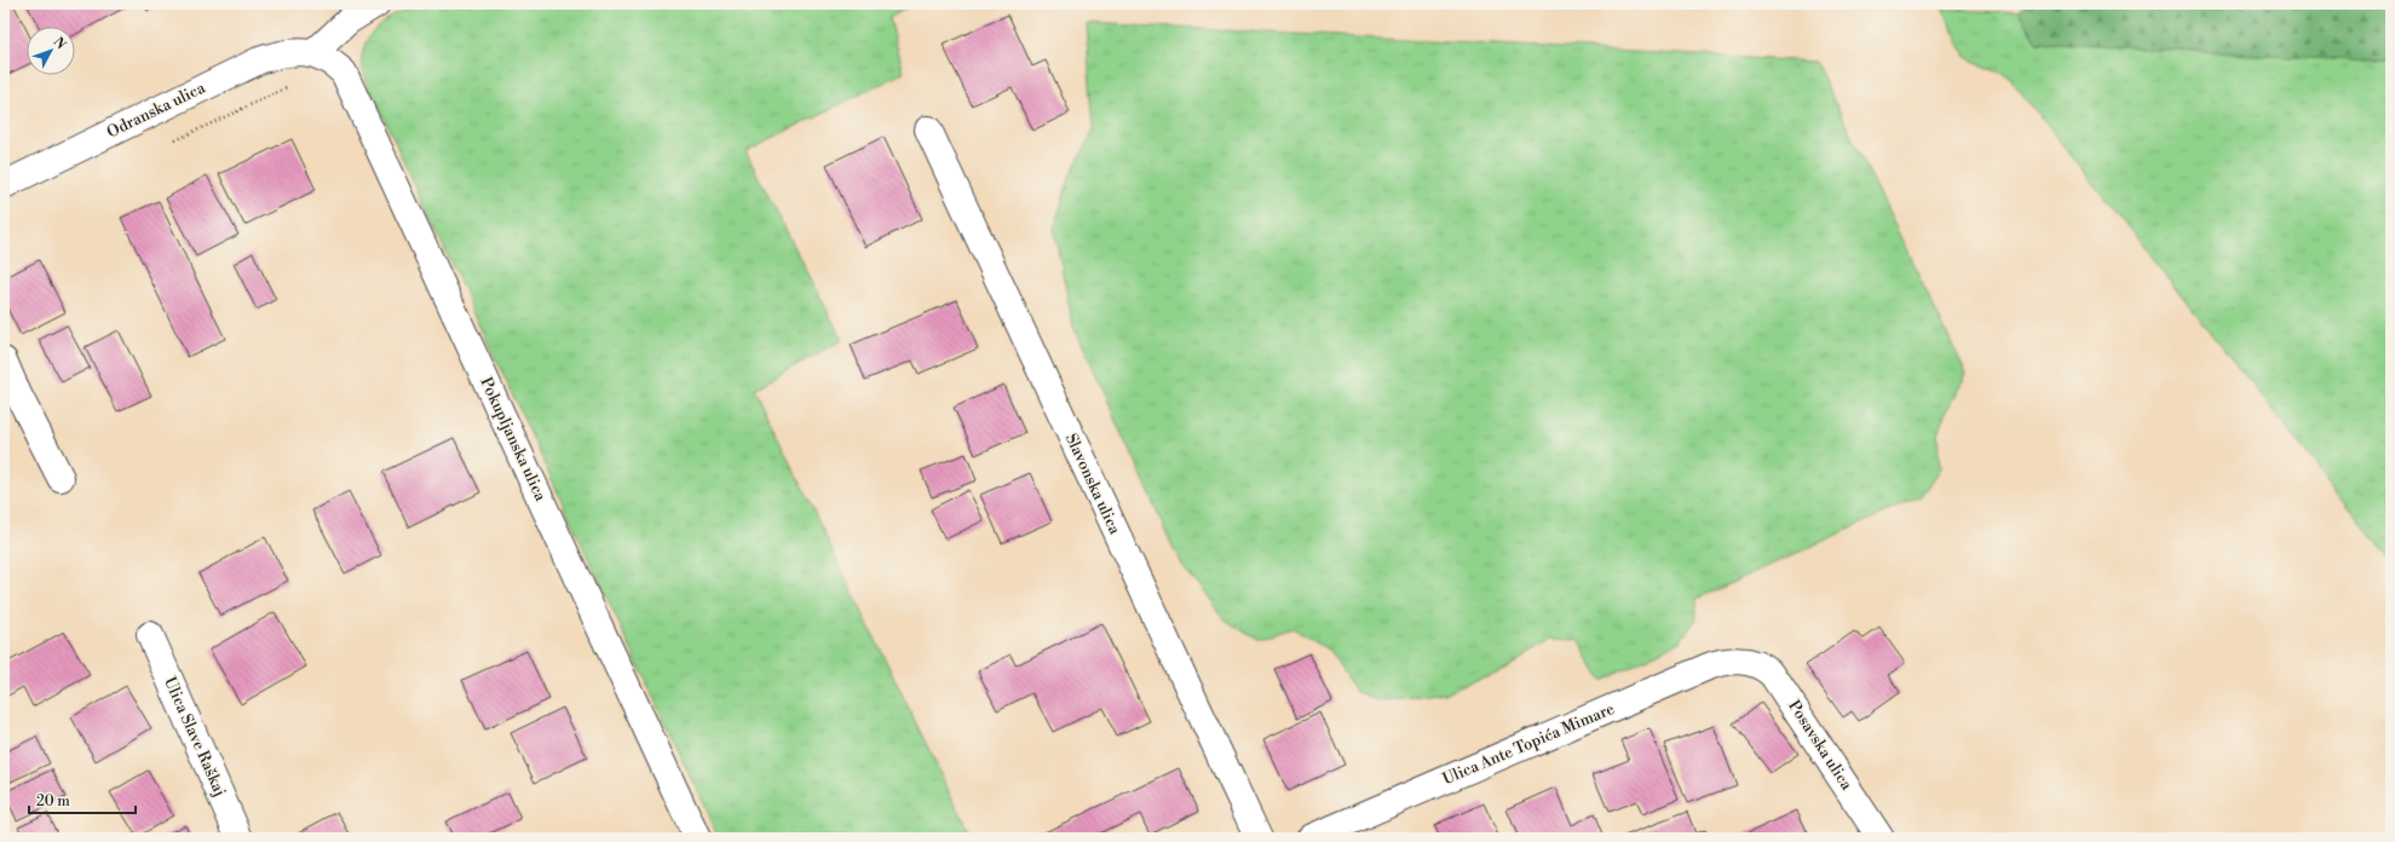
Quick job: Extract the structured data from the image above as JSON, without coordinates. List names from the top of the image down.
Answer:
{
  "streets": {
    "street": [
      "Odranska ulica",
      "Pokupljanska ulica",
      "Slavonska ulica",
      "Ulica Slave Raškaj",
      "Ulica Ante Topića Mimare",
      "Posavska ulica"
    ]
  },
  "crossings": [
    ["Odranska ulica", "Pokupljanska ulica"],
    ["Ulica Ante Topića Mimare", "Posavska ulica"]
  ],
  "scale_bar": "20 m",
  "north": "top right"
}
